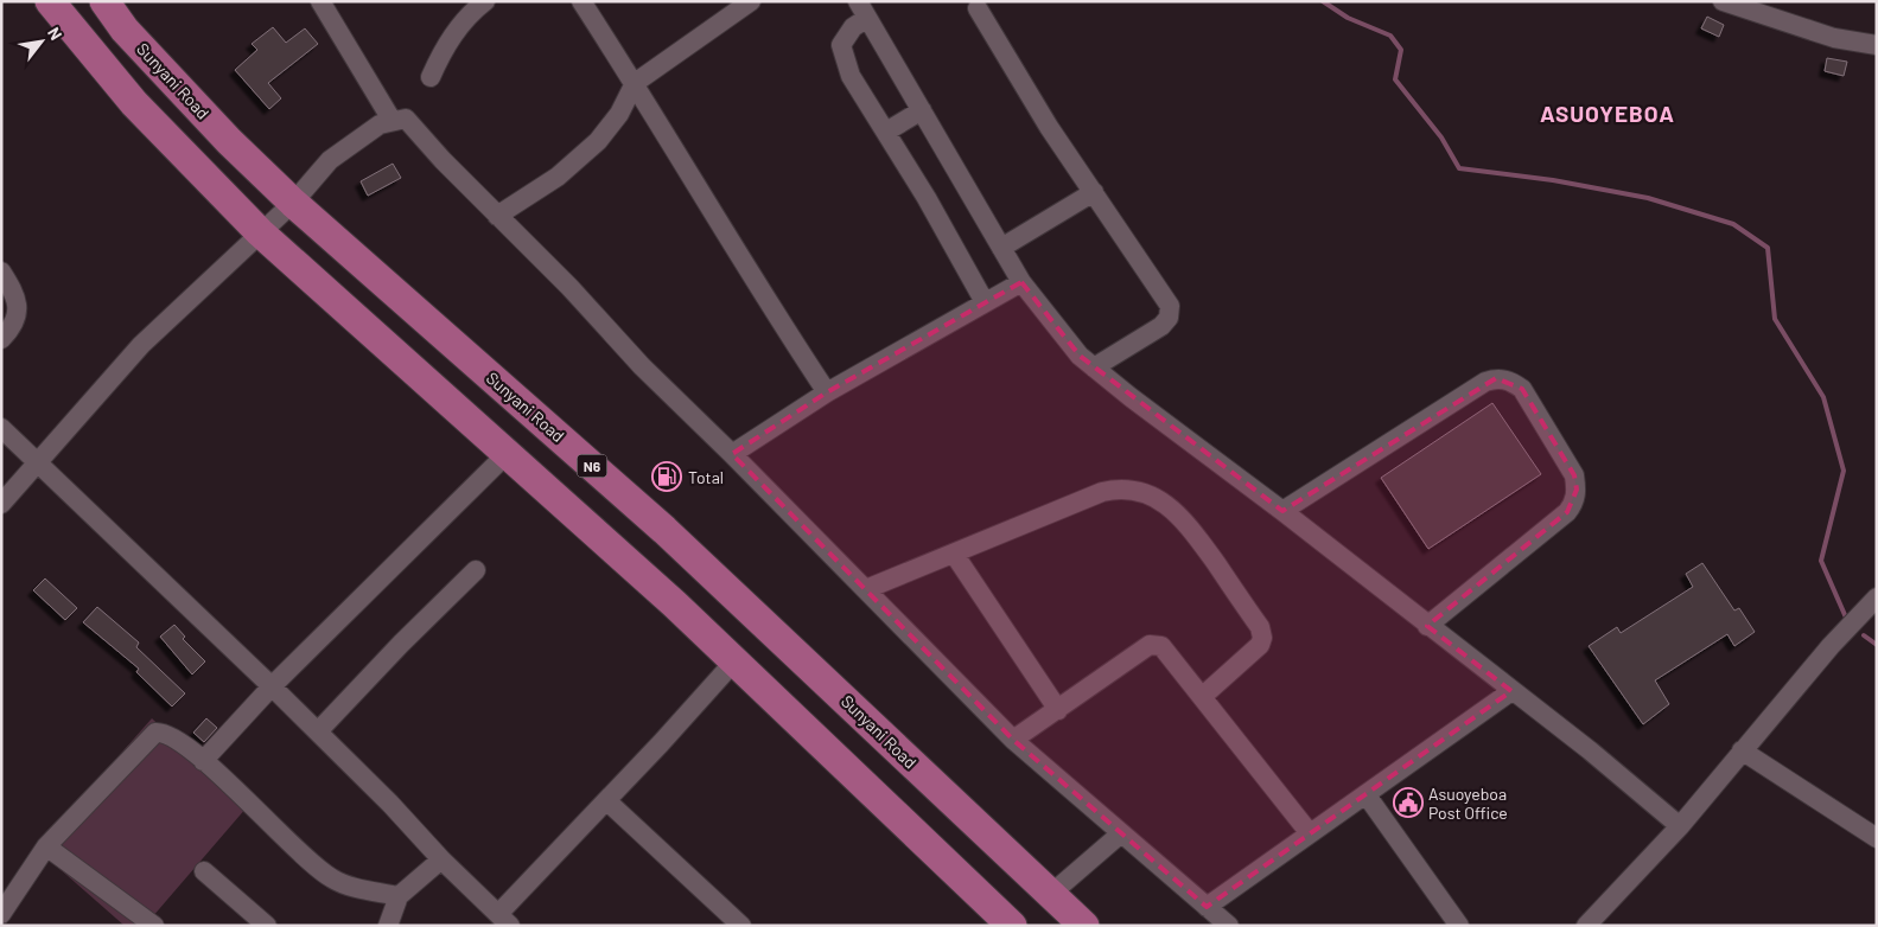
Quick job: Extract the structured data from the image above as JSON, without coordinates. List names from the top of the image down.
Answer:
{
  "streets": {
    "main road": ["Sunyani Road", "N6"]
  },
  "districts": ["ASUOYEBOA"],
  "places": {
    "fuel station": ["Total"],
    "public building": ["Asuoyeboa Post Office"]
  },
  "north": "top right"
}
